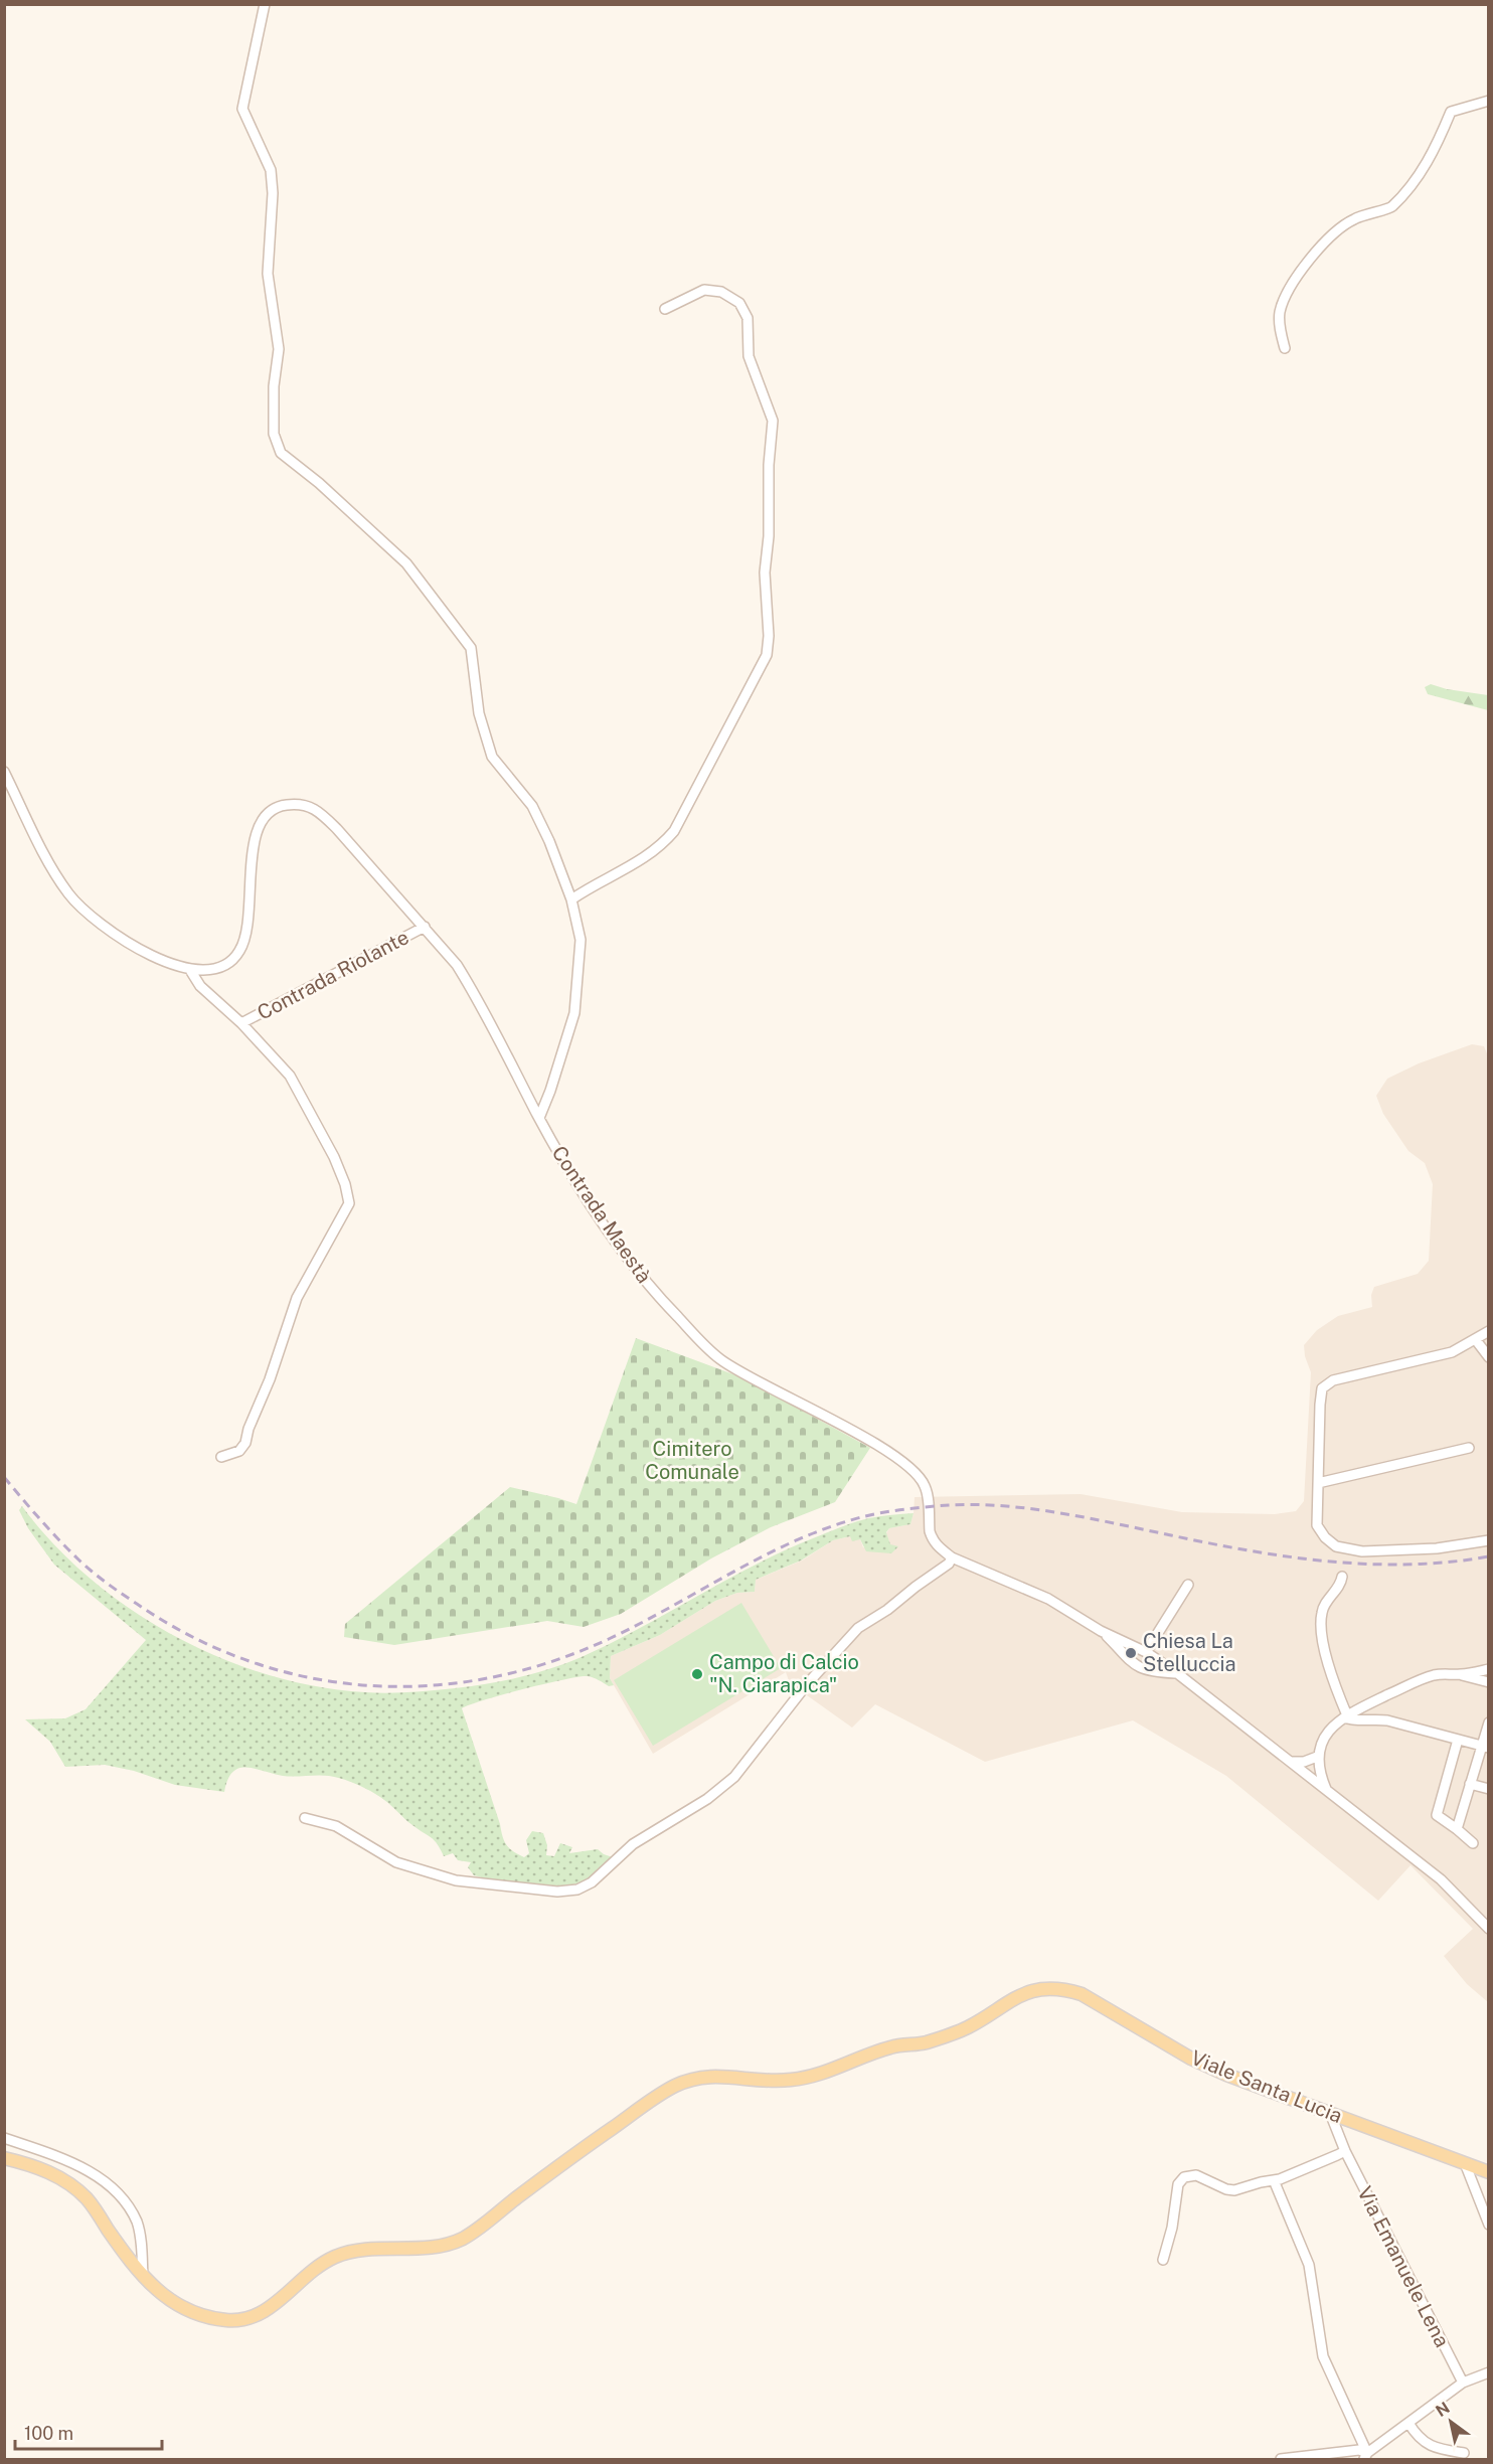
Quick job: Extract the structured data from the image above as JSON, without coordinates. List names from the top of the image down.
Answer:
{
  "streets": {
    "main road": ["Viale Santa Lucia"],
    "street": ["Contrada Riolante", "Contrada Maestà", "Via Emanuele Lena"]
  },
  "crossings": [
    ["Contrada Riolante", "Contrada Maestà"],
    ["Viale Santa Lucia", "Via Emanuele Lena"]
  ],
  "parks": ["Cimitero Comunale"],
  "places": ["Chiesa La Stelluccia", "Campo di Calcio \"N. Ciarapica\""],
  "scale_bar": "100 m",
  "north": "top left"
}
